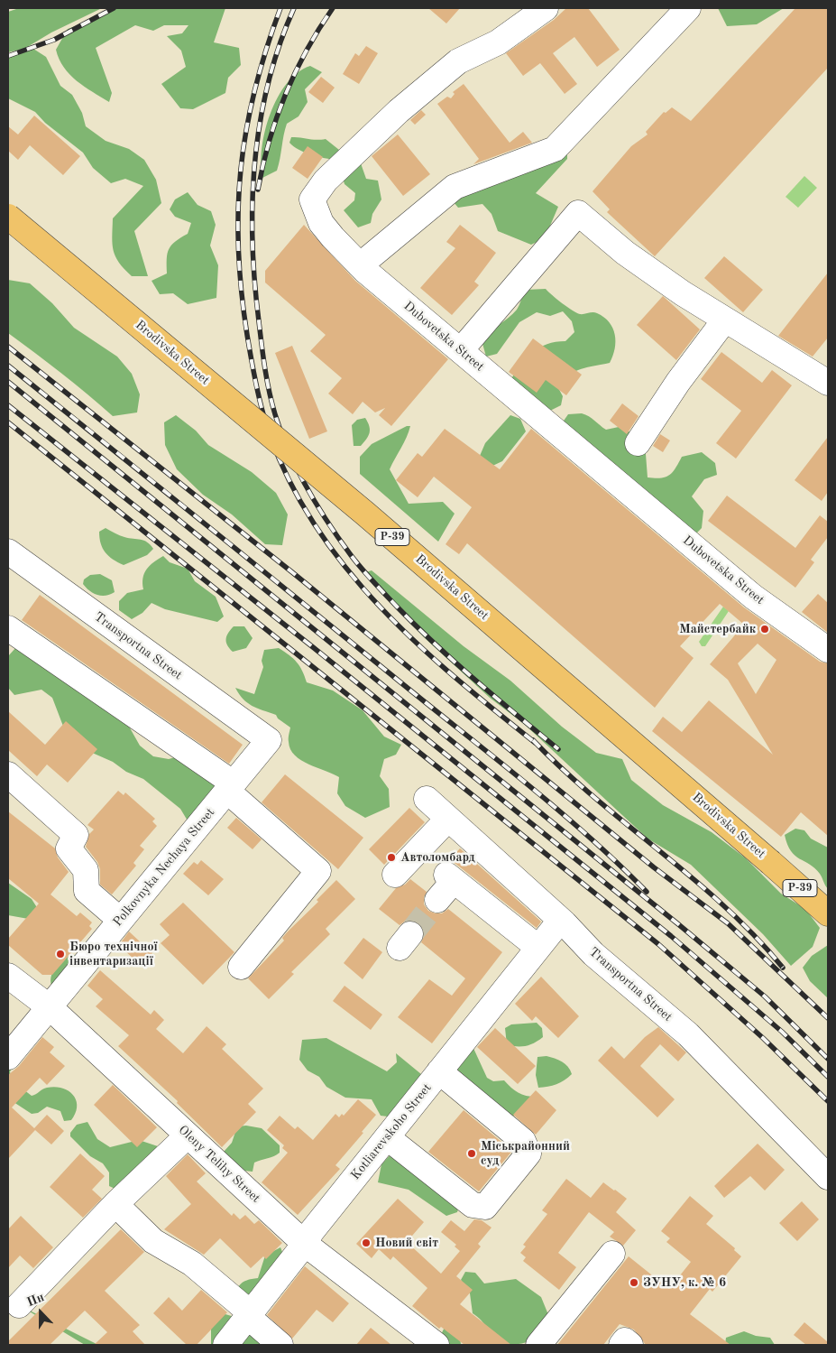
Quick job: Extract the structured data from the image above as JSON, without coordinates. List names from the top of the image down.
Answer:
{
  "streets": {
    "main road": ["Brodivska Street", "Р-39"],
    "street": [
      "Dubovetska Street",
      "Transportna Street",
      "Polkovnyka Nechaya Street",
      "Kotliarevskoho Street",
      "Oleny Telihy Street"
    ]
  },
  "crossings": [
    ["Transportna Street", "Polkovnyka Nechaya Street"],
    ["Transportna Street", "Kotliarevskoho Street"],
    ["Polkovnyka Nechaya Street", "Oleny Telihy Street"],
    ["Kotliarevskoho Street", "Oleny Telihy Street"]
  ],
  "places": [
    "Майстербайк",
    "Автоломбард",
    "Бюро технічної інвентаризації",
    "Міськрайонний суд",
    "Новий світ",
    "ЗУНУ, к. № 6"
  ],
  "north": "top"
}
